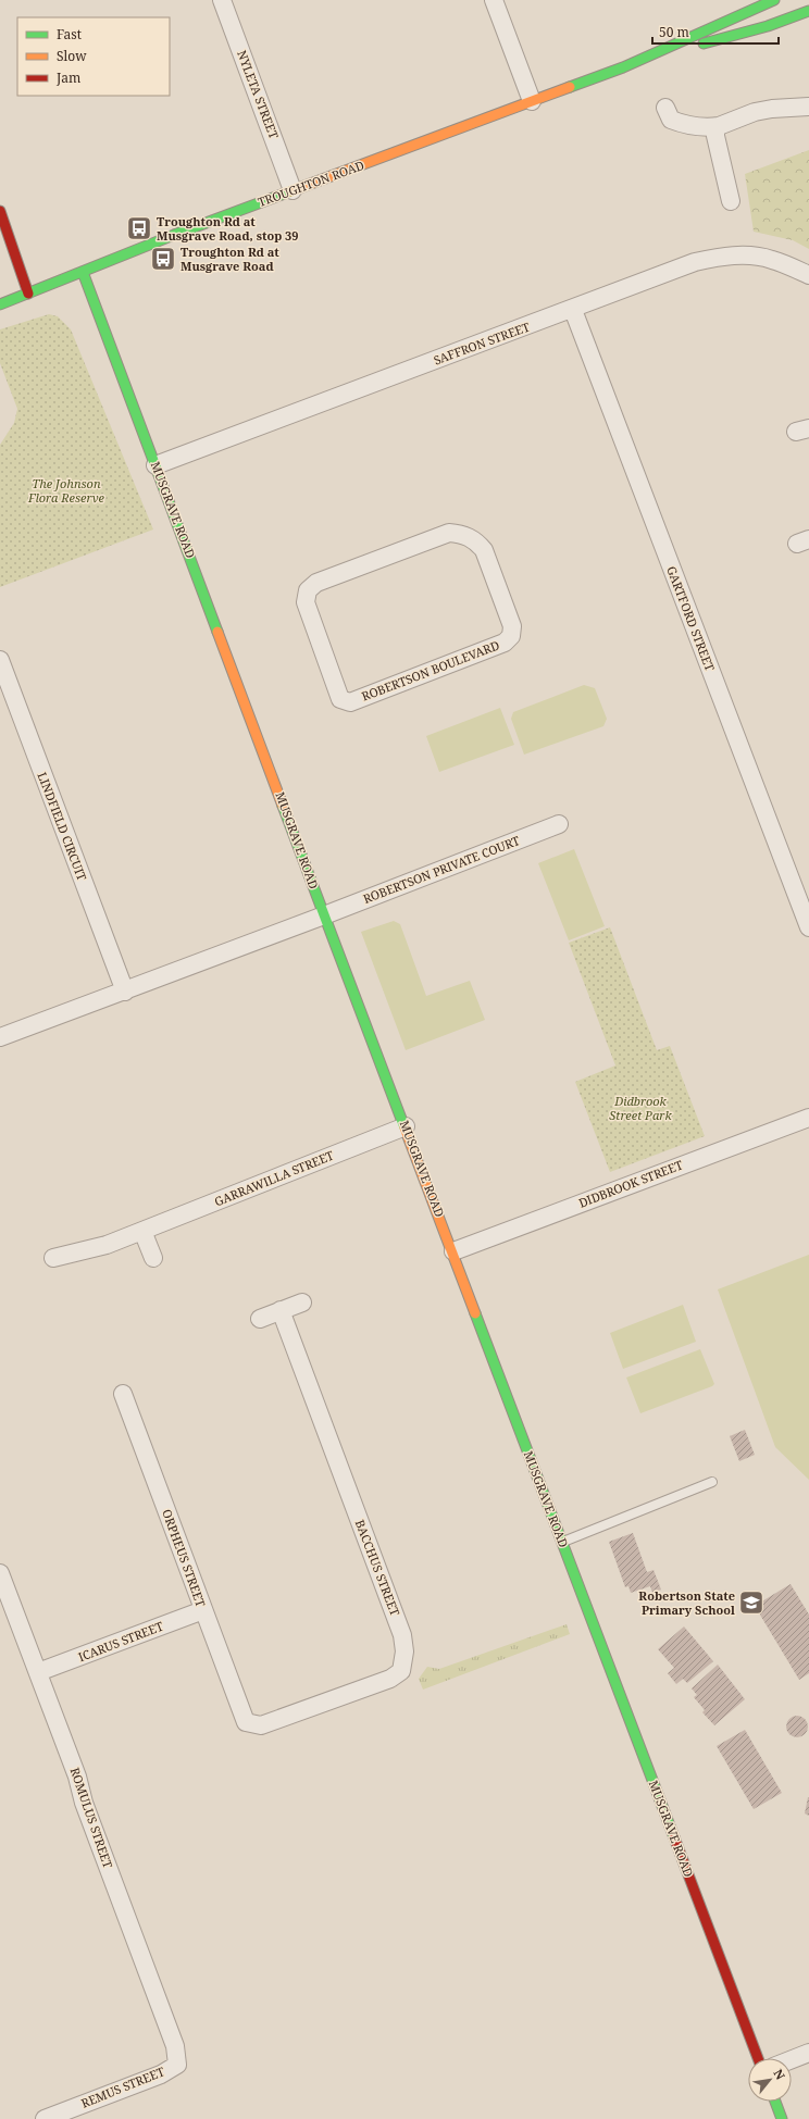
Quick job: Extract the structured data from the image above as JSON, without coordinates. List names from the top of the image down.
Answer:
{
  "streets": {
    "street": [
      "NYLETA STREET",
      "TROUGHTON ROAD",
      "SAFFRON STREET",
      "MUSGRAVE ROAD",
      "GARTFORD STREET",
      "ROBERTSON BOULEVARD",
      "LINDFIELD CIRCUIT",
      "ROBERTSON PRIVATE COURT",
      "GARRAWILLA STREET",
      "DIDBROOK STREET",
      "ORPHEUS STREET",
      "BACCHUS STREET",
      "ICARUS STREET",
      "ROMULUS STREET",
      "REMUS STREET"
    ]
  },
  "crossings": [
    ["NYLETA STREET", "TROUGHTON ROAD"],
    ["TROUGHTON ROAD", "MUSGRAVE ROAD"],
    ["SAFFRON STREET", "MUSGRAVE ROAD"],
    ["SAFFRON STREET", "GARTFORD STREET"],
    ["MUSGRAVE ROAD", "ROBERTSON PRIVATE COURT"],
    ["MUSGRAVE ROAD", "GARRAWILLA STREET"],
    ["MUSGRAVE ROAD", "DIDBROOK STREET"],
    ["ORPHEUS STREET", "BACCHUS STREET"],
    ["ORPHEUS STREET", "ICARUS STREET"],
    ["ICARUS STREET", "ROMULUS STREET"],
    ["ROMULUS STREET", "REMUS STREET"]
  ],
  "parks": ["The Johnson Flora Reserve", "Didbrook Street Park"],
  "places": {
    "bus stop": ["Troughton Rd at Musgrave Road, stop 39", "Troughton Rd at Musgrave Road"],
    "school or university": ["Robertson State Primary School"]
  },
  "legend": ["Fast", "Slow", "Jam"],
  "scale_bar": "50 m",
  "north": "top right"
}
